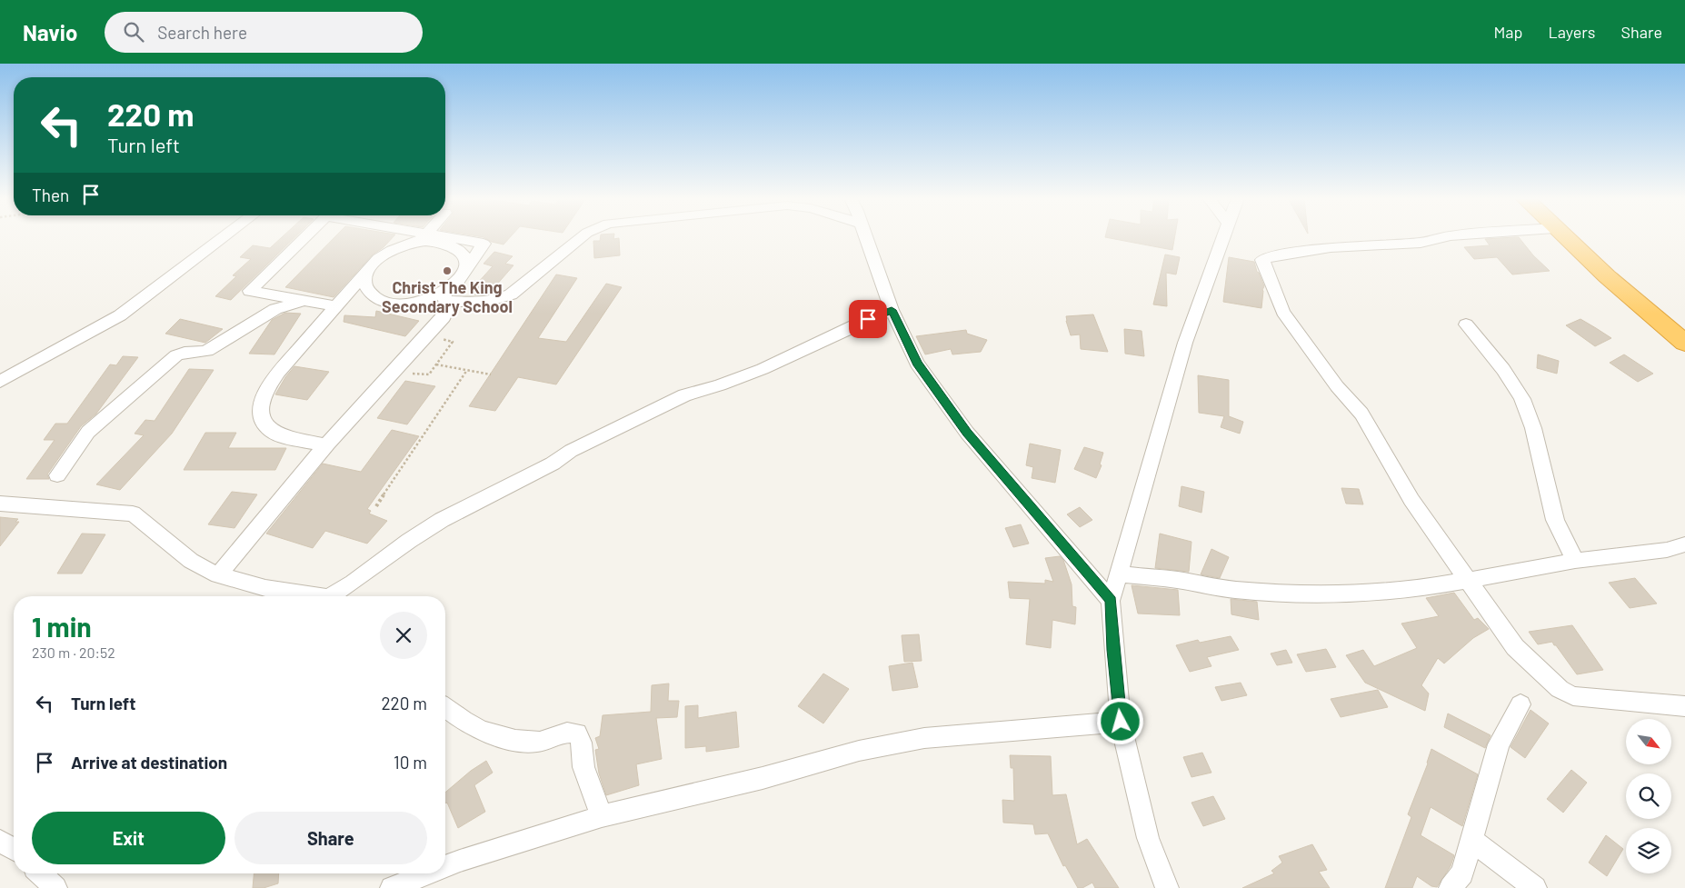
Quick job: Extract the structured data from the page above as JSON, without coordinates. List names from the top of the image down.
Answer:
{
  "places": ["Christ The King Secondary School"],
  "north": "bottom right",
  "page": {
    "header": "Navio",
    "search": "Search here",
    "nav": ["Map", "Layers", "Share"],
    "turn": ["220 m", "Turn left"],
    "then": "Then",
    "heading": ["1 min", "230 m · 20:52"],
    "list": [
      {
        "name": "Turn left",
        "value": "220 m"
      },
      {
        "name": "Arrive at destination",
        "value": "10 m"
      }
    ],
    "buttons": ["Exit", "Share"]
  }
}
